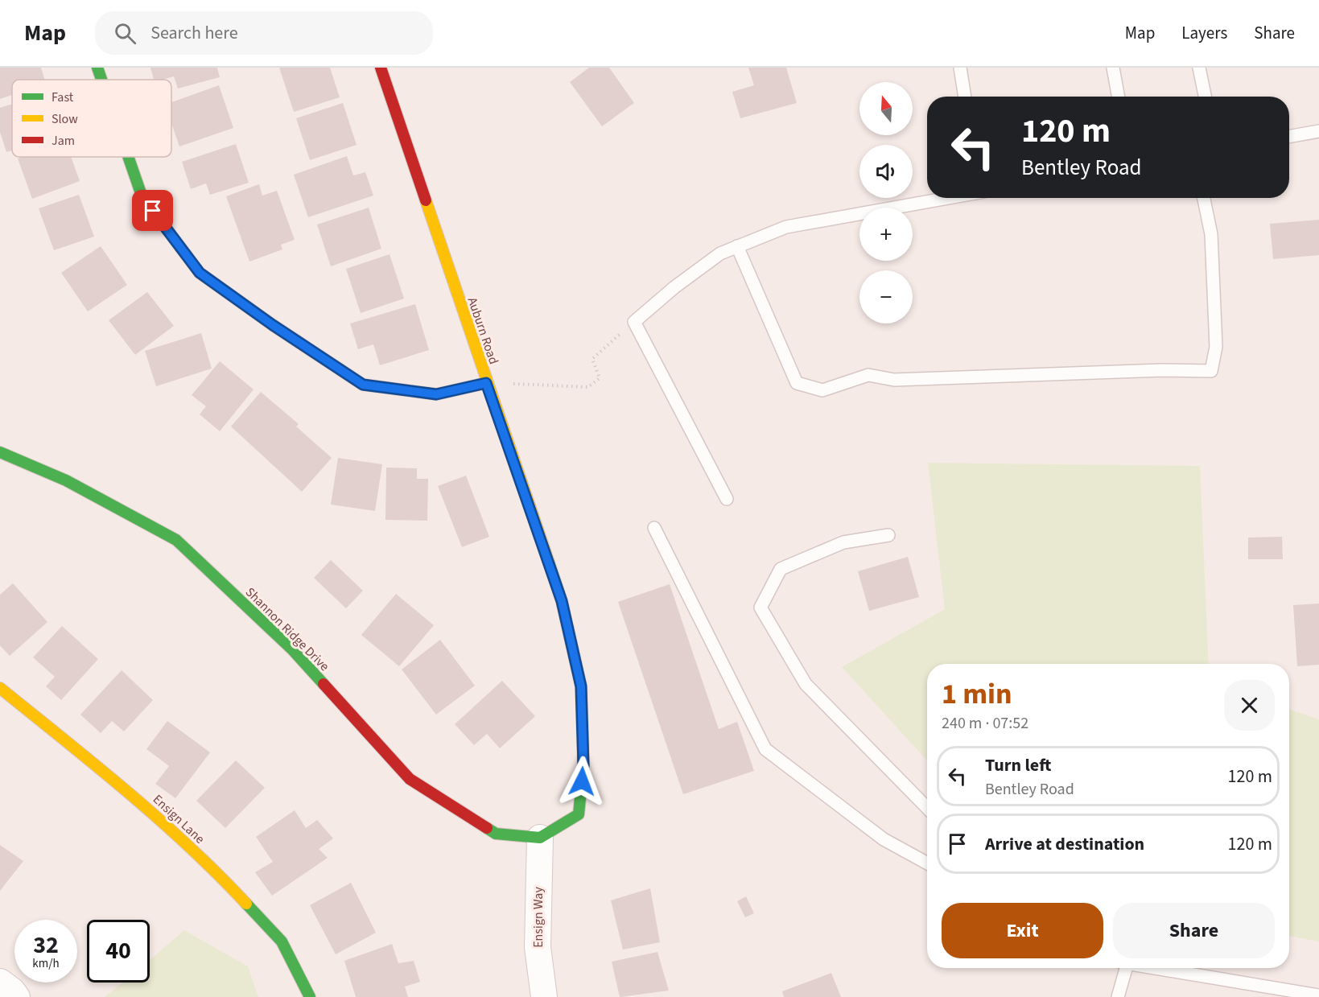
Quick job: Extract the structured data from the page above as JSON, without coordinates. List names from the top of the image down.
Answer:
{
  "streets": {
    "street": [
      "Auburn Road",
      "Shannon Ridge Drive",
      "Ensign Lane",
      "Ensign Way"
    ]
  },
  "crossings": [
    ["Auburn Road", "Shannon Ridge Drive"],
    ["Auburn Road", "Ensign Way"],
    ["Shannon Ridge Drive", "Ensign Way"]
  ],
  "legend": ["Fast", "Slow", "Jam"],
  "north": "top",
  "page": {
    "header": "Map",
    "search": "Search here",
    "nav": ["Map", "Layers", "Share"],
    "map_buttons": ["+", "−"],
    "turn": ["120 m", "Bentley Road"],
    "heading": ["1 min", "240 m · 07:52"],
    "list": [
      {
        "name": "Turn left",
        "note": "Bentley Road",
        "value": "120 m"
      },
      {
        "name": "Arrive at destination",
        "value": "120 m"
      }
    ],
    "buttons": ["Exit", "Share"],
    "speed": "32 km/h",
    "limit": "40"
  }
}
